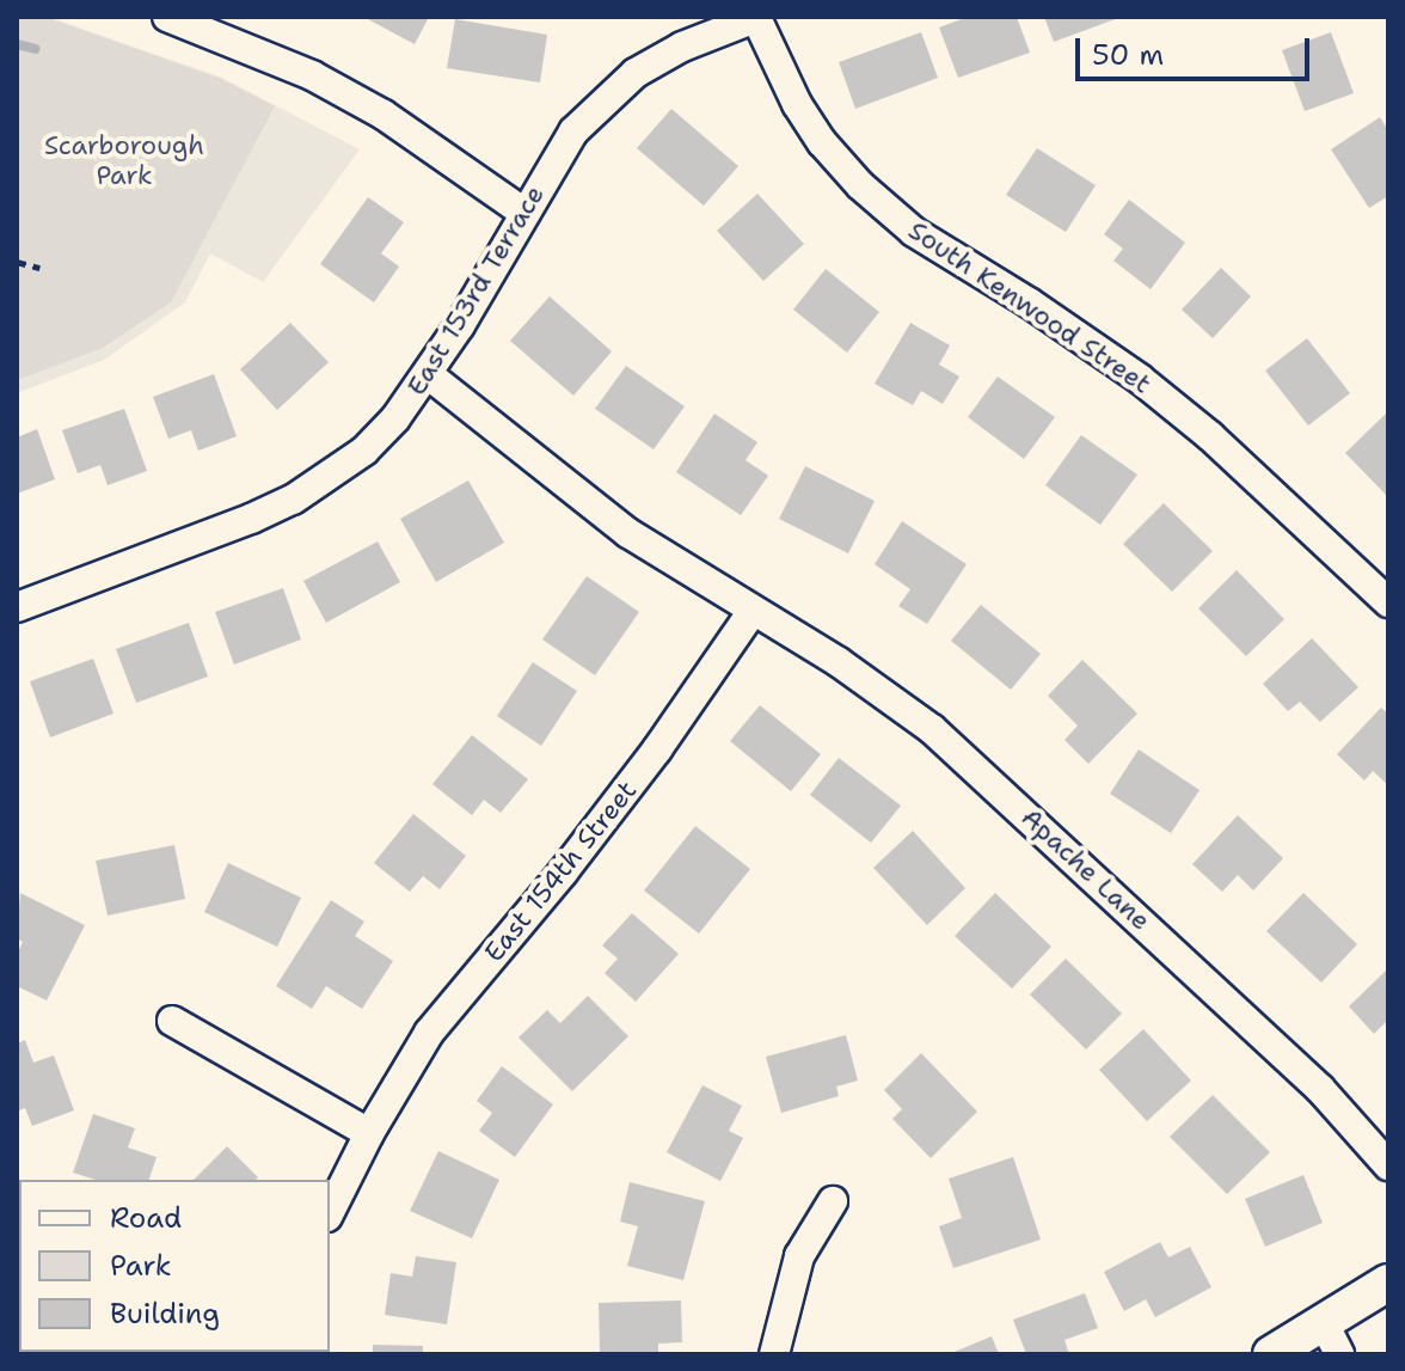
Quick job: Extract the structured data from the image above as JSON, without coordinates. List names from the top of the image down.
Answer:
{
  "streets": {
    "street": [
      "East 153rd Terrace",
      "South Kenwood Street",
      "Apache Lane",
      "East 154th Street"
    ]
  },
  "crossings": [
    ["East 153rd Terrace", "South Kenwood Street"],
    ["East 153rd Terrace", "Apache Lane"],
    ["Apache Lane", "East 154th Street"]
  ],
  "parks": ["Scarborough Park"],
  "legend": ["Road", "Park", "Building"],
  "scale_bar": "50 m"
}
